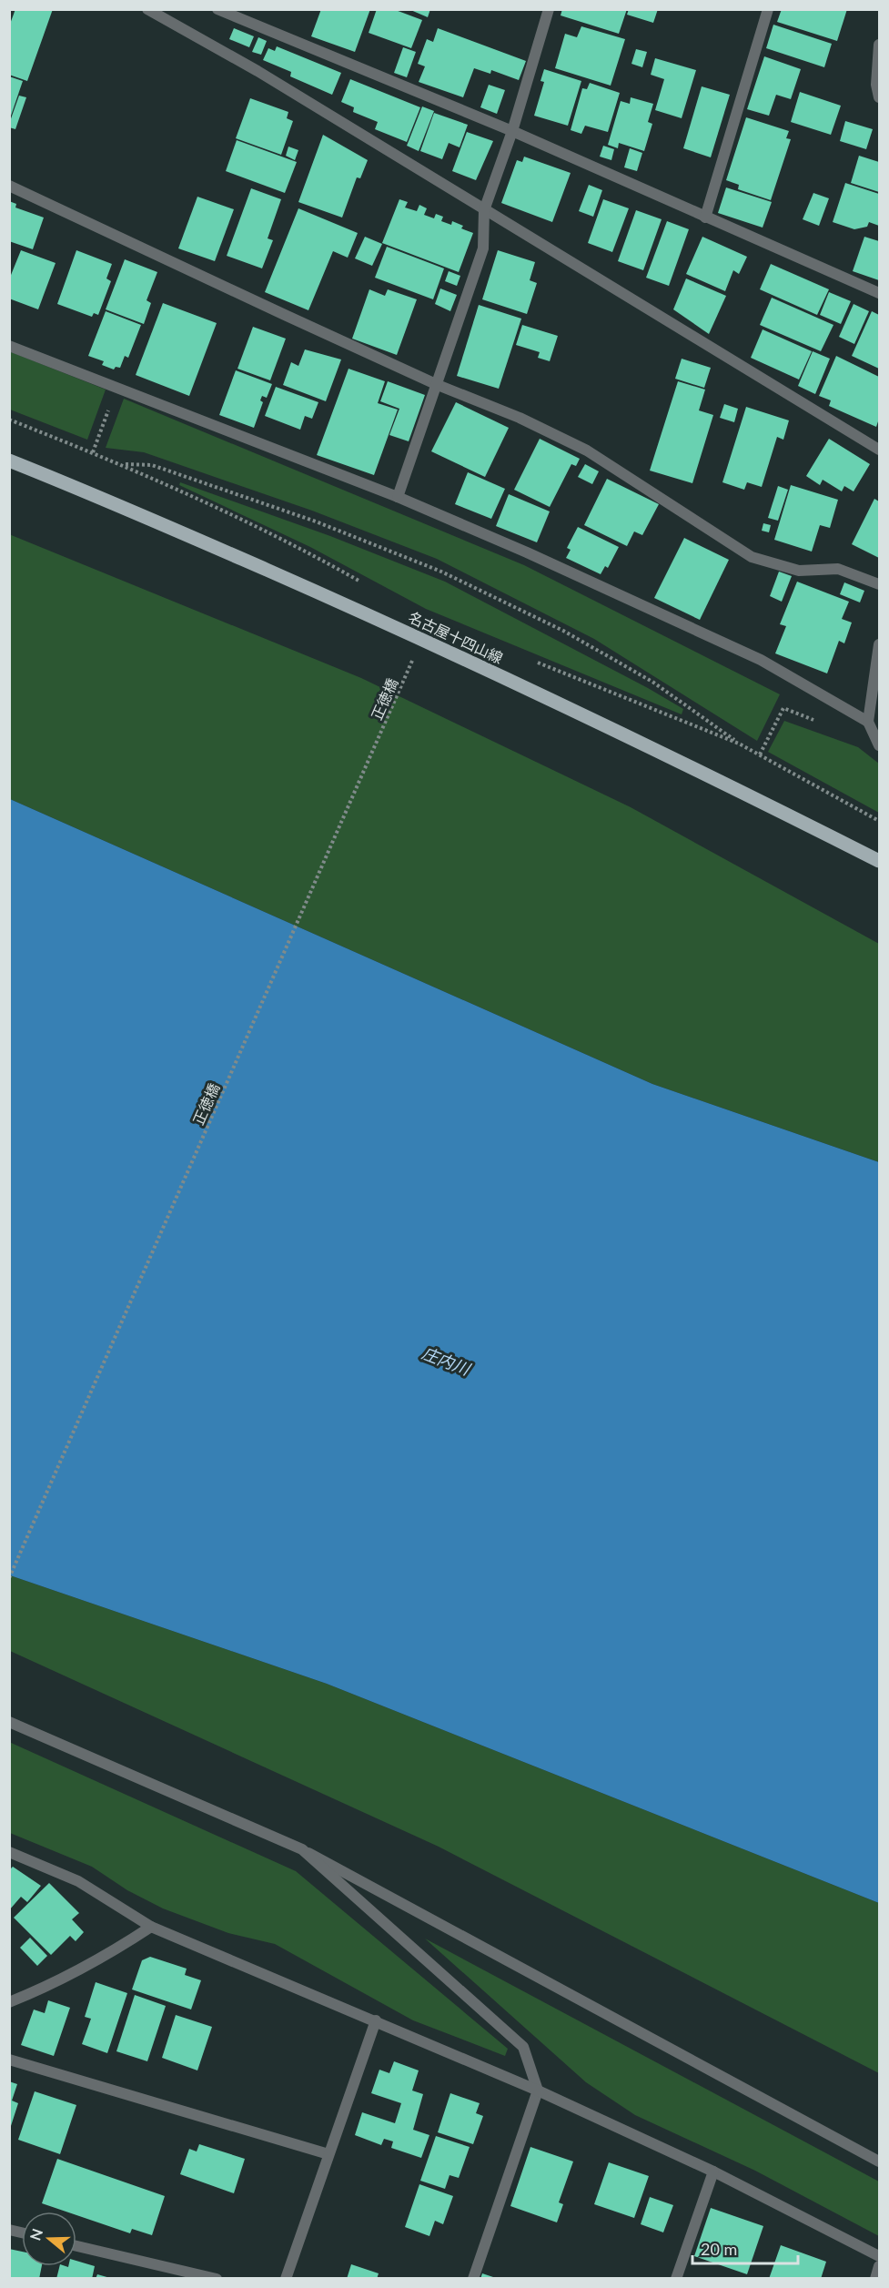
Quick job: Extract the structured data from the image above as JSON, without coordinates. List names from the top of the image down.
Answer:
{
  "streets": {
    "main road": ["名古屋十四山線"],
    "path": ["正徳橋"]
  },
  "crossings": [
    ["名古屋十四山線", "正徳橋"]
  ],
  "water": ["庄内川"],
  "scale_bar": "20 m",
  "north": "left"
}
